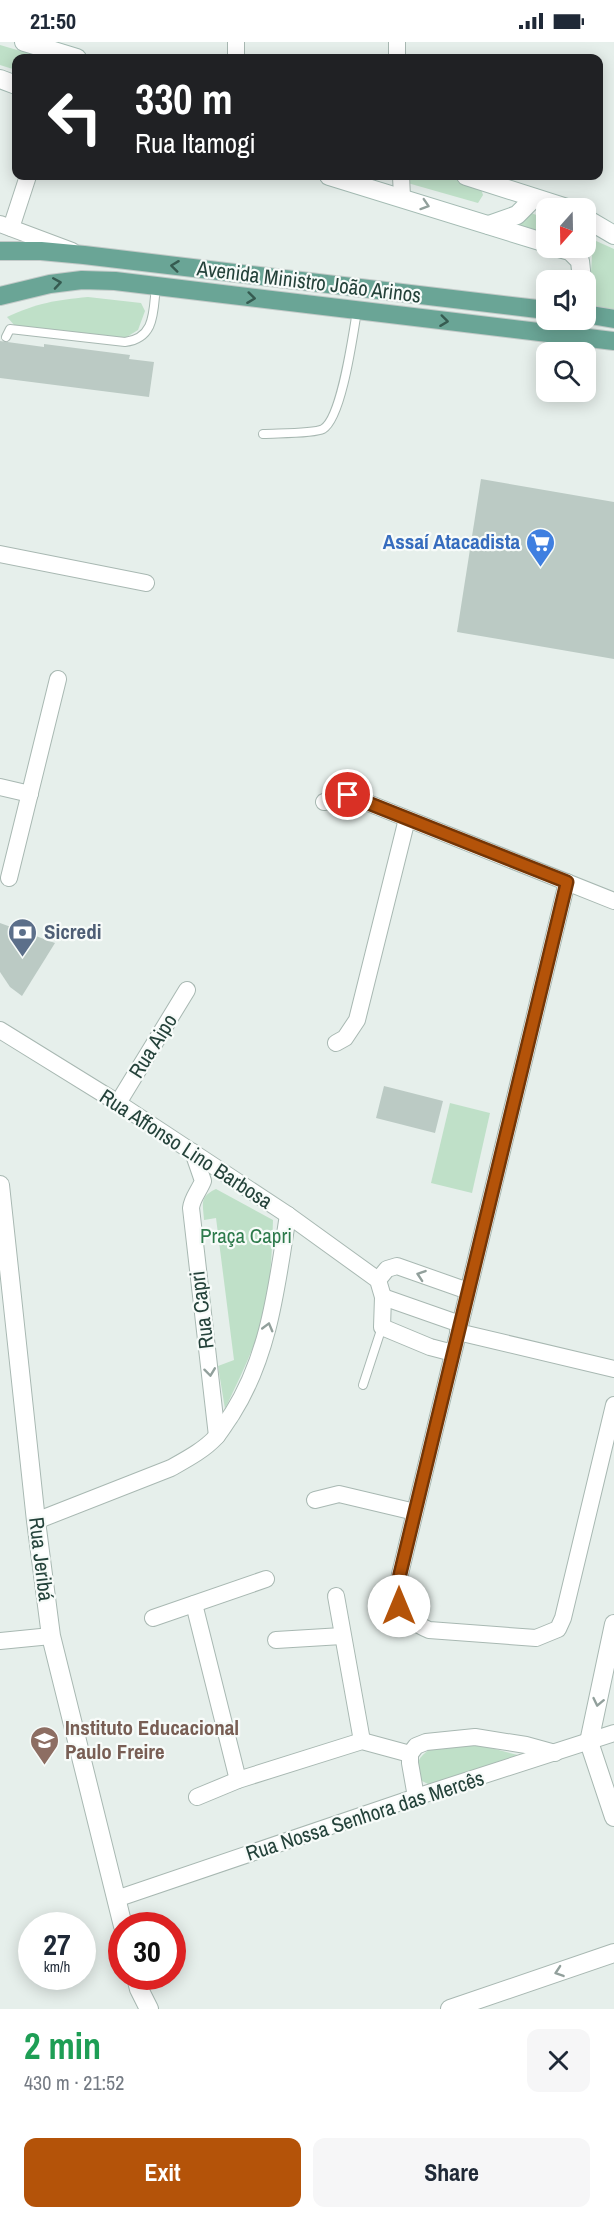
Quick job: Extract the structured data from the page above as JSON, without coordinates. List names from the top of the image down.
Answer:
{
  "streets": {
    "main road": ["Avenida Ministro João Arinos"],
    "street": [
      "Rua Aipo",
      "Rua Affonso Lino Barbosa",
      "Rua Capri",
      "Rua Jeribá",
      "Rua Nossa Senhora das Mercês"
    ]
  },
  "crossings": [
    ["Rua Aipo", "Rua Affonso Lino Barbosa"],
    ["Rua Affonso Lino Barbosa", "Rua Capri"],
    ["Rua Jeribá", "Rua Nossa Senhora das Mercês"]
  ],
  "parks": ["Praça Capri"],
  "places": {
    "supermarket": ["Assaí Atacadista"],
    "bank": ["Sicredi"],
    "school or university": ["Instituto Educacional Paulo Freire"]
  },
  "north": "bottom",
  "page": {
    "status": "21:50",
    "turn": ["330 m", "Rua Itamogi"],
    "speed": "27 km/h",
    "limit": "30",
    "heading": ["2 min", "430 m · 21:52"],
    "buttons": ["Exit", "Share"]
  }
}
